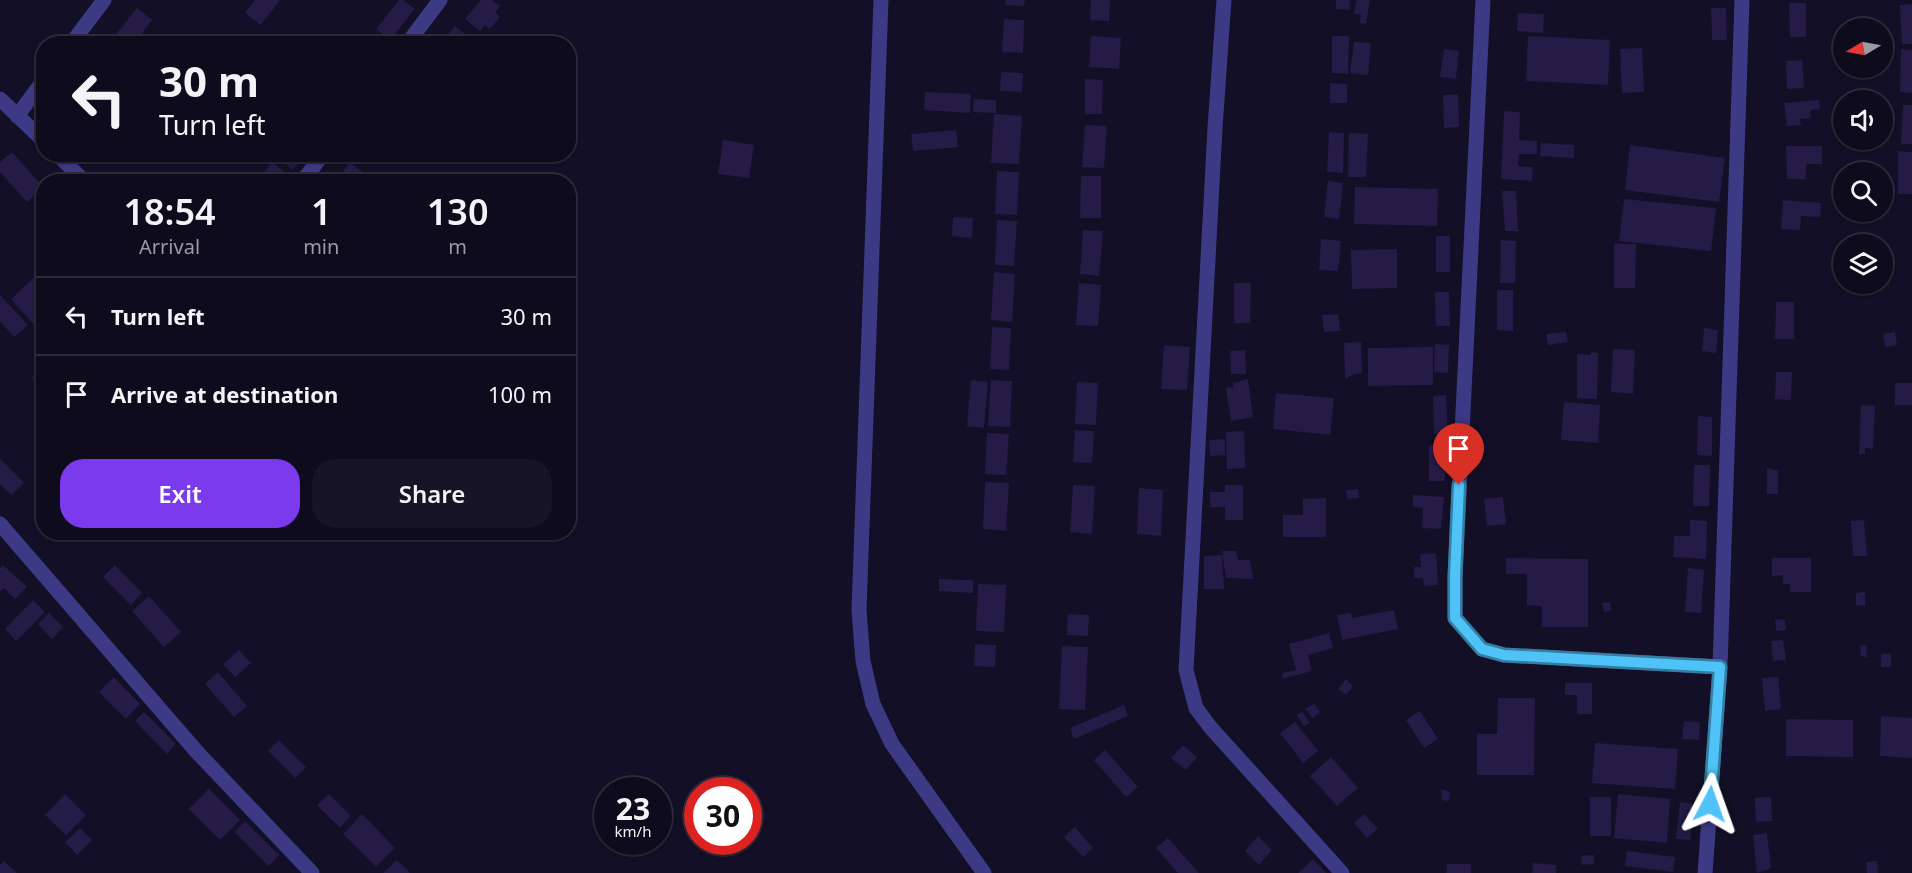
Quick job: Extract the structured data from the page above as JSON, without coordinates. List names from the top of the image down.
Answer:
{
  "north": "left",
  "page": {
    "turn": ["30 m", "Turn left"],
    "eta": [
      "18:54",
      "Arrival",
      "1",
      "min",
      "130",
      "m"
    ],
    "list": [
      {
        "name": "Turn left",
        "value": "30 m"
      },
      {
        "name": "Arrive at destination",
        "value": "100 m"
      }
    ],
    "buttons": ["Exit", "Share"],
    "speed": "23 km/h",
    "limit": "30"
  }
}
